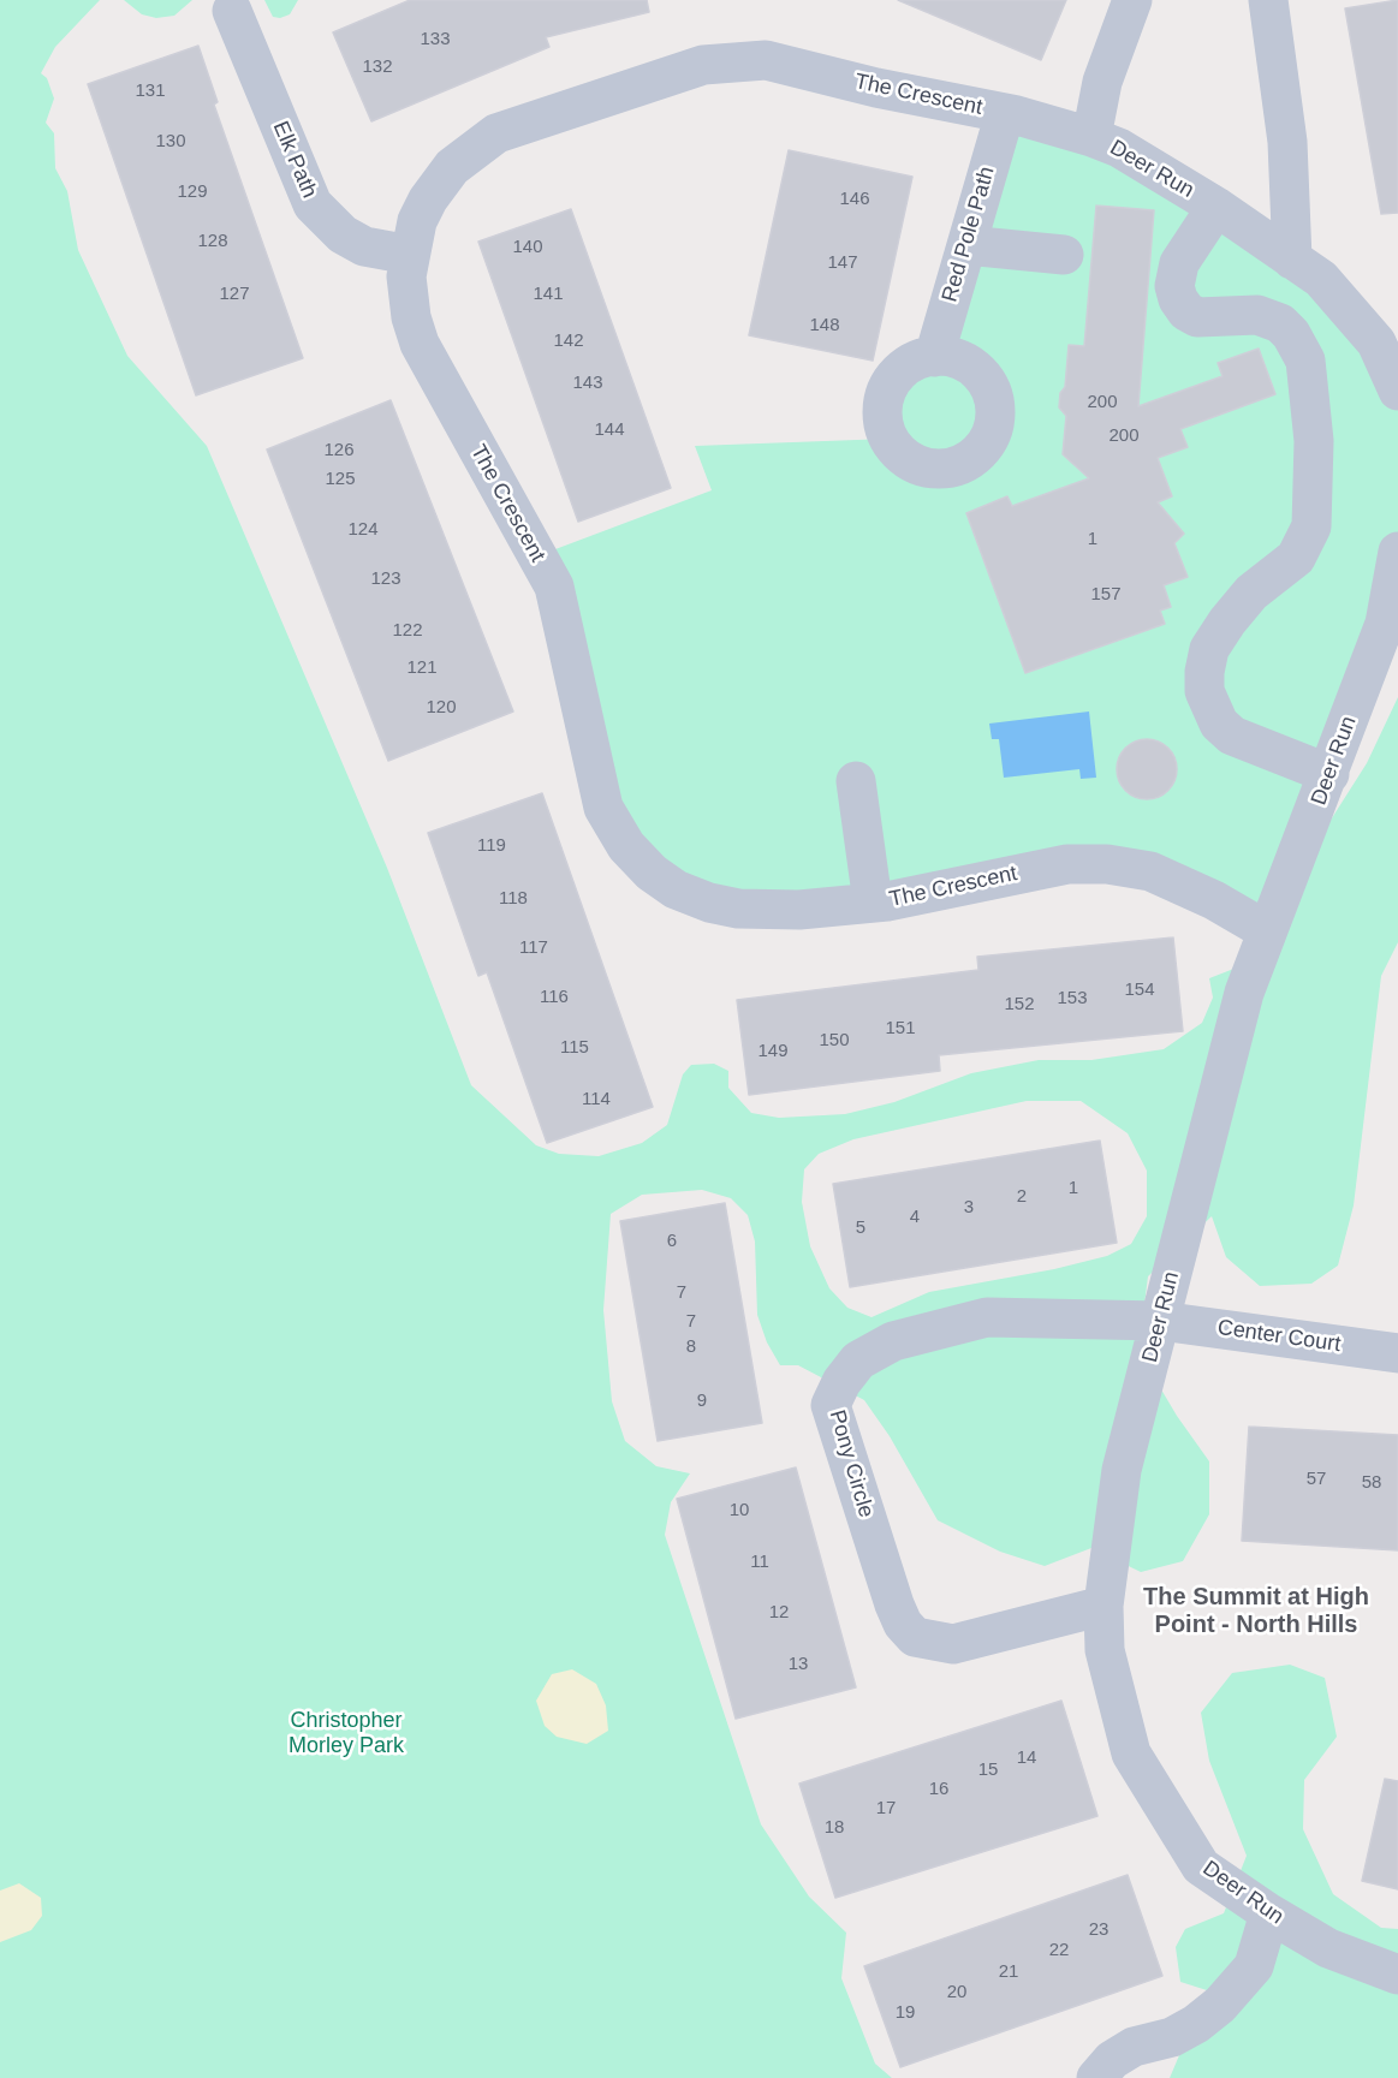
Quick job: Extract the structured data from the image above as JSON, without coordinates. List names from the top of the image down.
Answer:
{
  "streets": {
    "street": [
      "The Crescent",
      "Elk Path",
      "Deer Run",
      "Red Pole Path",
      "Center Court",
      "Pony Circle"
    ]
  },
  "crossings": [
    ["The Crescent", "Elk Path"],
    ["The Crescent", "Deer Run"],
    ["The Crescent", "Red Pole Path"],
    ["Deer Run", "Center Court"],
    ["Deer Run", "Pony Circle"],
    ["Center Court", "Pony Circle"]
  ],
  "districts": ["The Summit at High Point - North Hills"],
  "parks": ["Christopher Morley Park"],
  "house_numbers": [
    "133",
    "132",
    "131",
    "130",
    "129",
    "146",
    "128",
    "140",
    "147",
    "127",
    "141",
    "148",
    "142",
    "143",
    "200",
    "144",
    "200",
    "126",
    "125",
    "124",
    "1",
    "123",
    "157",
    "122",
    "121",
    "120",
    "119",
    "118",
    "117",
    "154",
    "116",
    "153",
    "152",
    "151",
    "150",
    "115",
    "149",
    "114",
    "1",
    "2",
    "3",
    "4",
    "5",
    "6",
    "7",
    "7",
    "8",
    "9",
    "57",
    "58",
    "10",
    "11",
    "12",
    "13",
    "14",
    "15",
    "16",
    "17",
    "18",
    "23",
    "22",
    "21",
    "20",
    "19"
  ]
}
